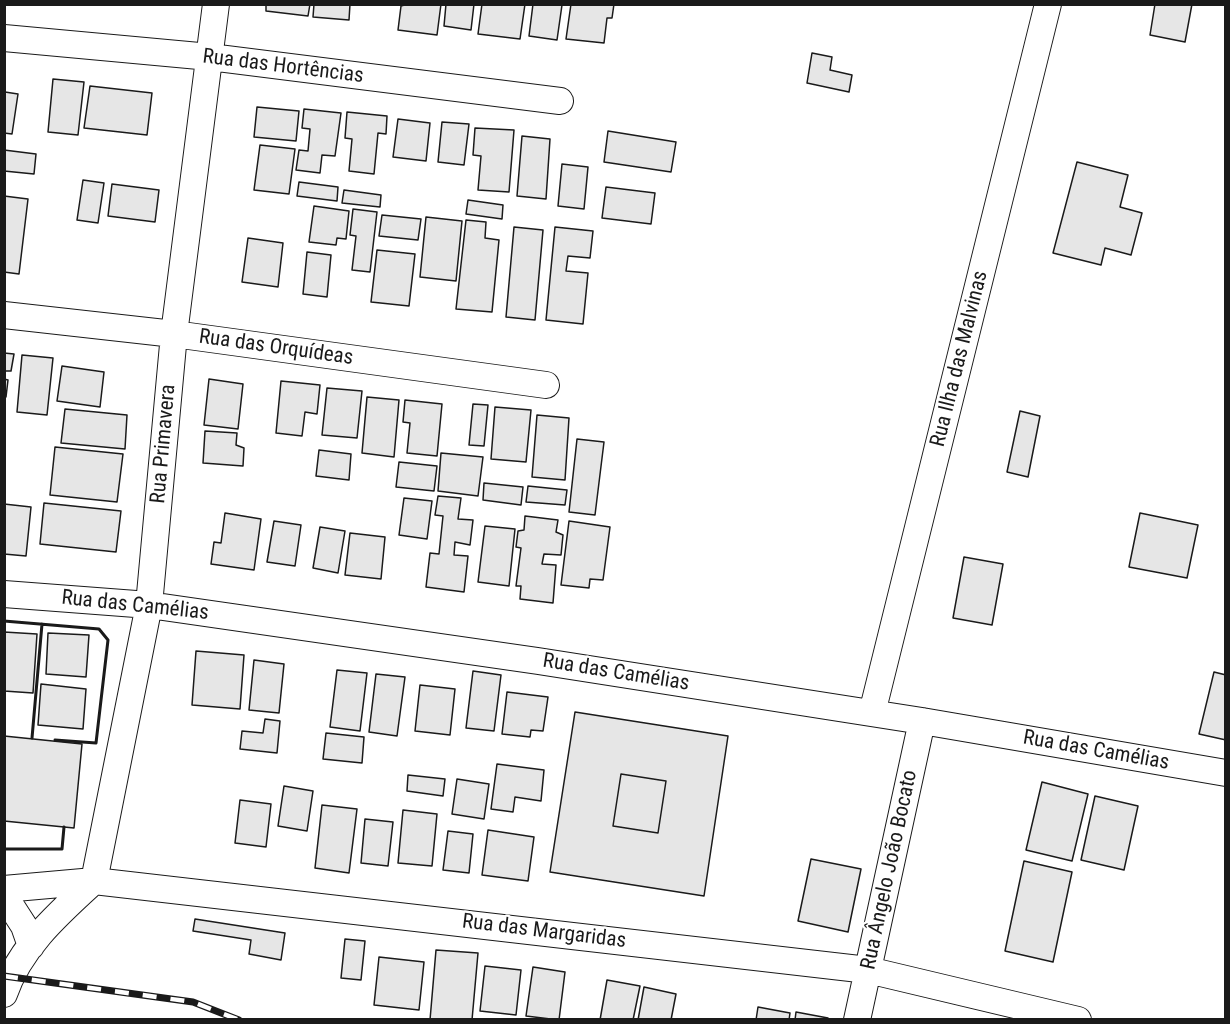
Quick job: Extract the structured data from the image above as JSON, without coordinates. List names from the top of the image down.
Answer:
{
  "streets": {
    "street": [
      "Rua das Hortências",
      "Rua das Orquídeas",
      "Rua Ilha das Malvinas",
      "Rua Primavera",
      "Rua das Camélias",
      "Rua Ângelo João Bocato",
      "Rua das Margaridas"
    ]
  },
  "crossings": [
    ["Rua das Hortências", "Rua Primavera"],
    ["Rua das Orquídeas", "Rua Primavera"],
    ["Rua Ilha das Malvinas", "Rua das Camélias"],
    ["Rua Primavera", "Rua das Camélias"],
    ["Rua Primavera", "Rua das Margaridas"],
    ["Rua das Camélias", "Rua Ângelo João Bocato"],
    ["Rua Ângelo João Bocato", "Rua das Margaridas"]
  ]
}
